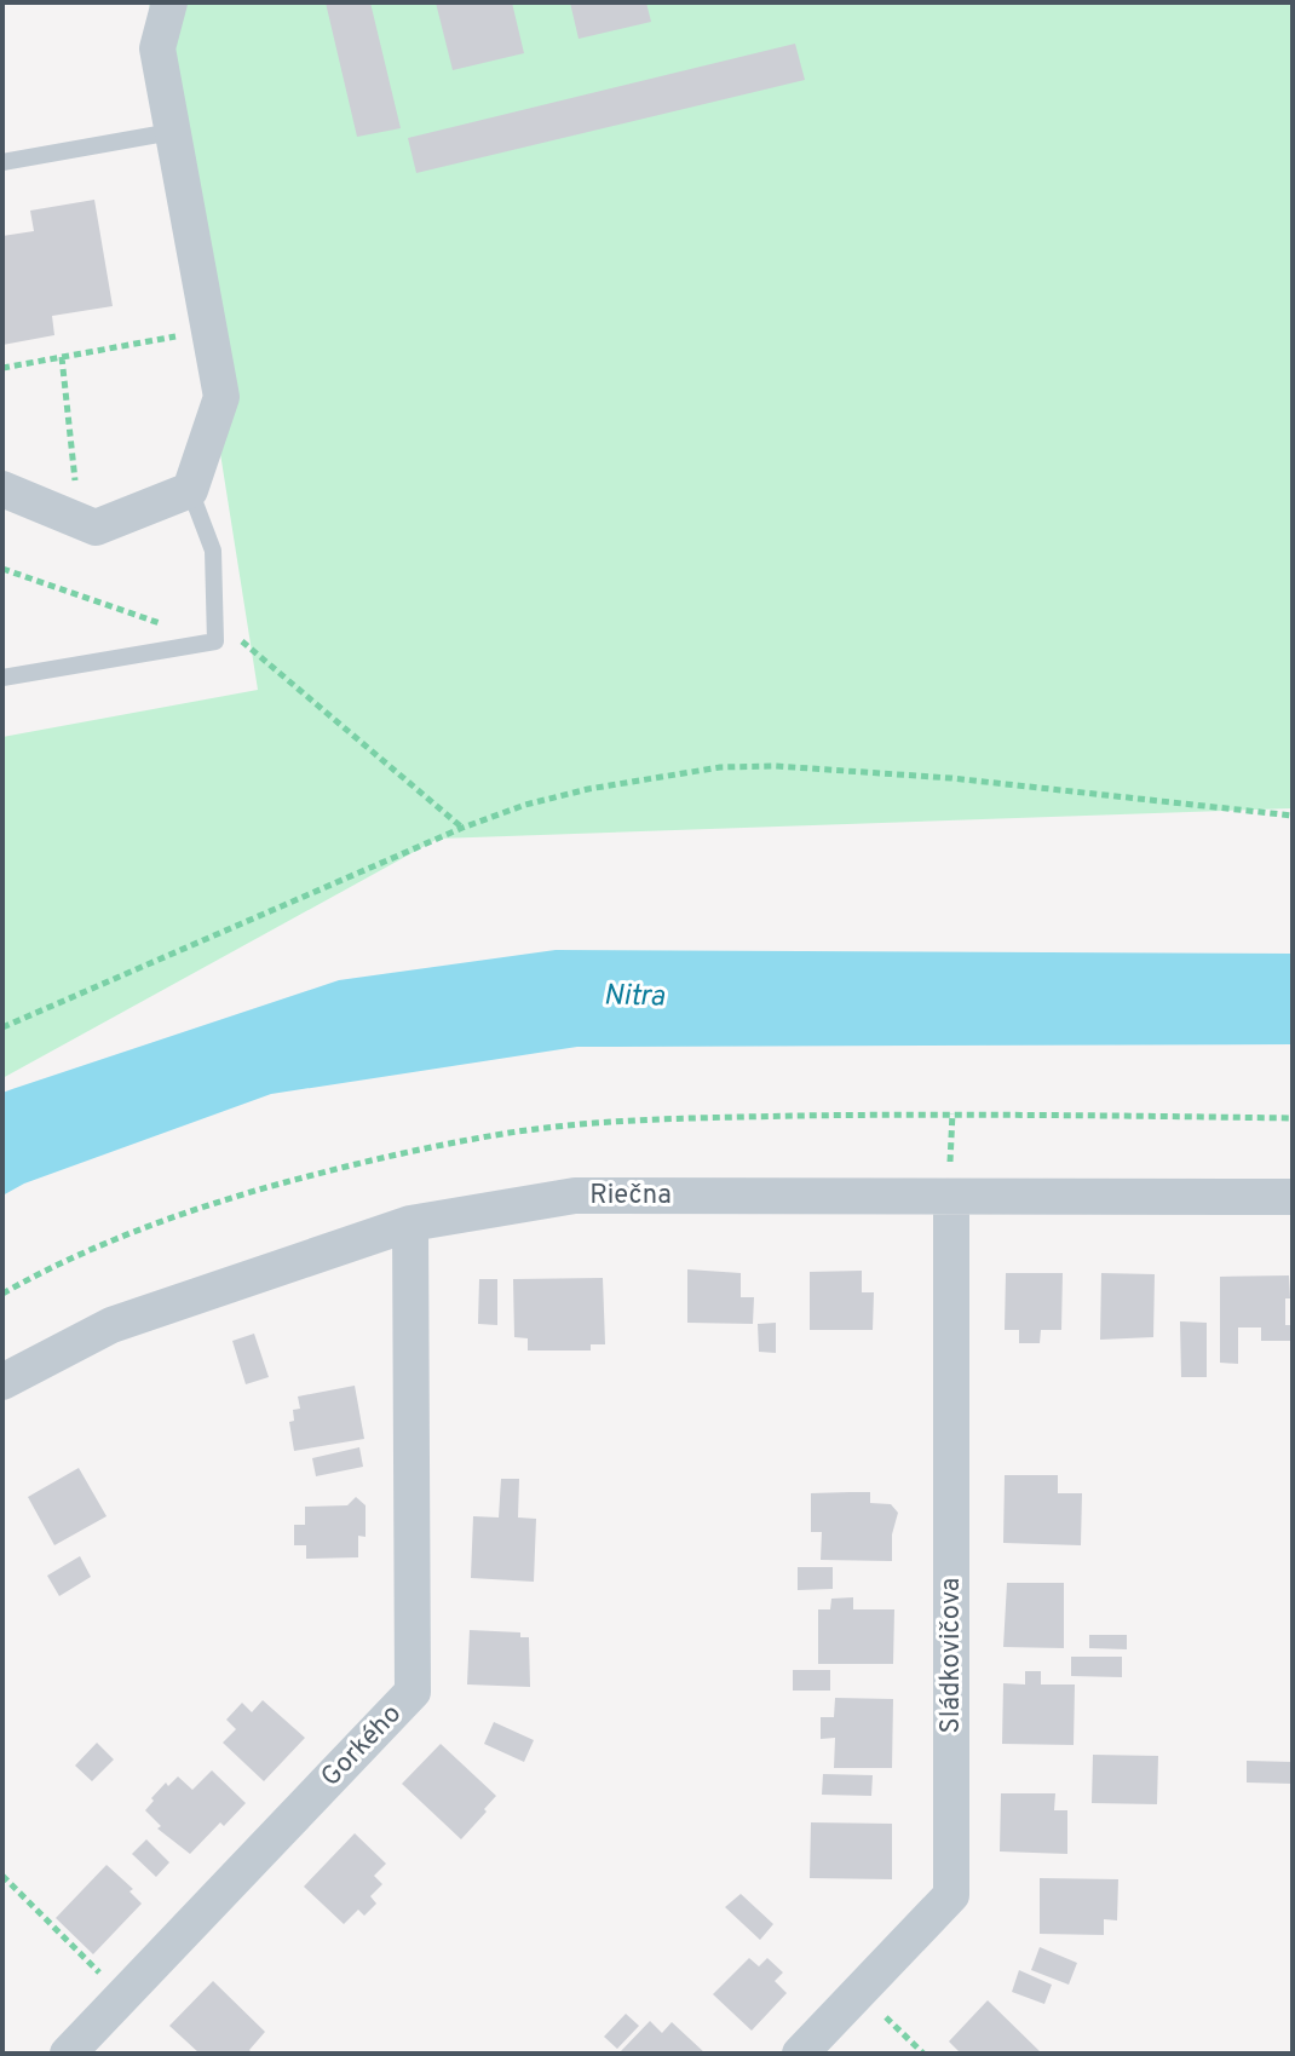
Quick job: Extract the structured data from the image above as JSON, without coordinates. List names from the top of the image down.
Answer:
{
  "streets": {
    "street": ["Riečna", "Sládkovičova", "Gorkého"]
  },
  "crossings": [
    ["Riečna", "Sládkovičova"],
    ["Riečna", "Gorkého"]
  ],
  "water": ["Nitra"]
}
